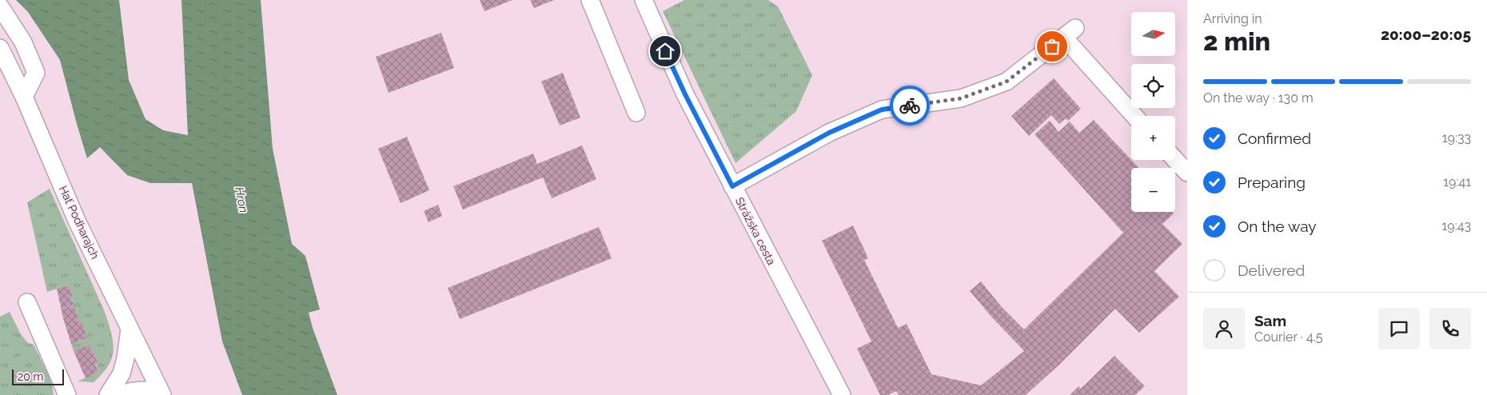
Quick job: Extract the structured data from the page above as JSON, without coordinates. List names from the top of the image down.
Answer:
{
  "streets": {
    "street": ["Hať Podharajch", "Strážska cesta"]
  },
  "water": ["Hron"],
  "scale_bar": "20 m",
  "north": "right",
  "page": {
    "heading": ["2 min", "Arriving in", "20:00–20:05"],
    "panel": ["Sam", "Courier · 4.5"],
    "map_buttons": ["+", "−"],
    "bar": "On the way · 130 m",
    "list": [
      ["Confirmed", "19:33"],
      ["Preparing", "19:41"],
      ["On the way", "19:43"],
      "Delivered"
    ],
    "scale": "20 m"
  }
}
